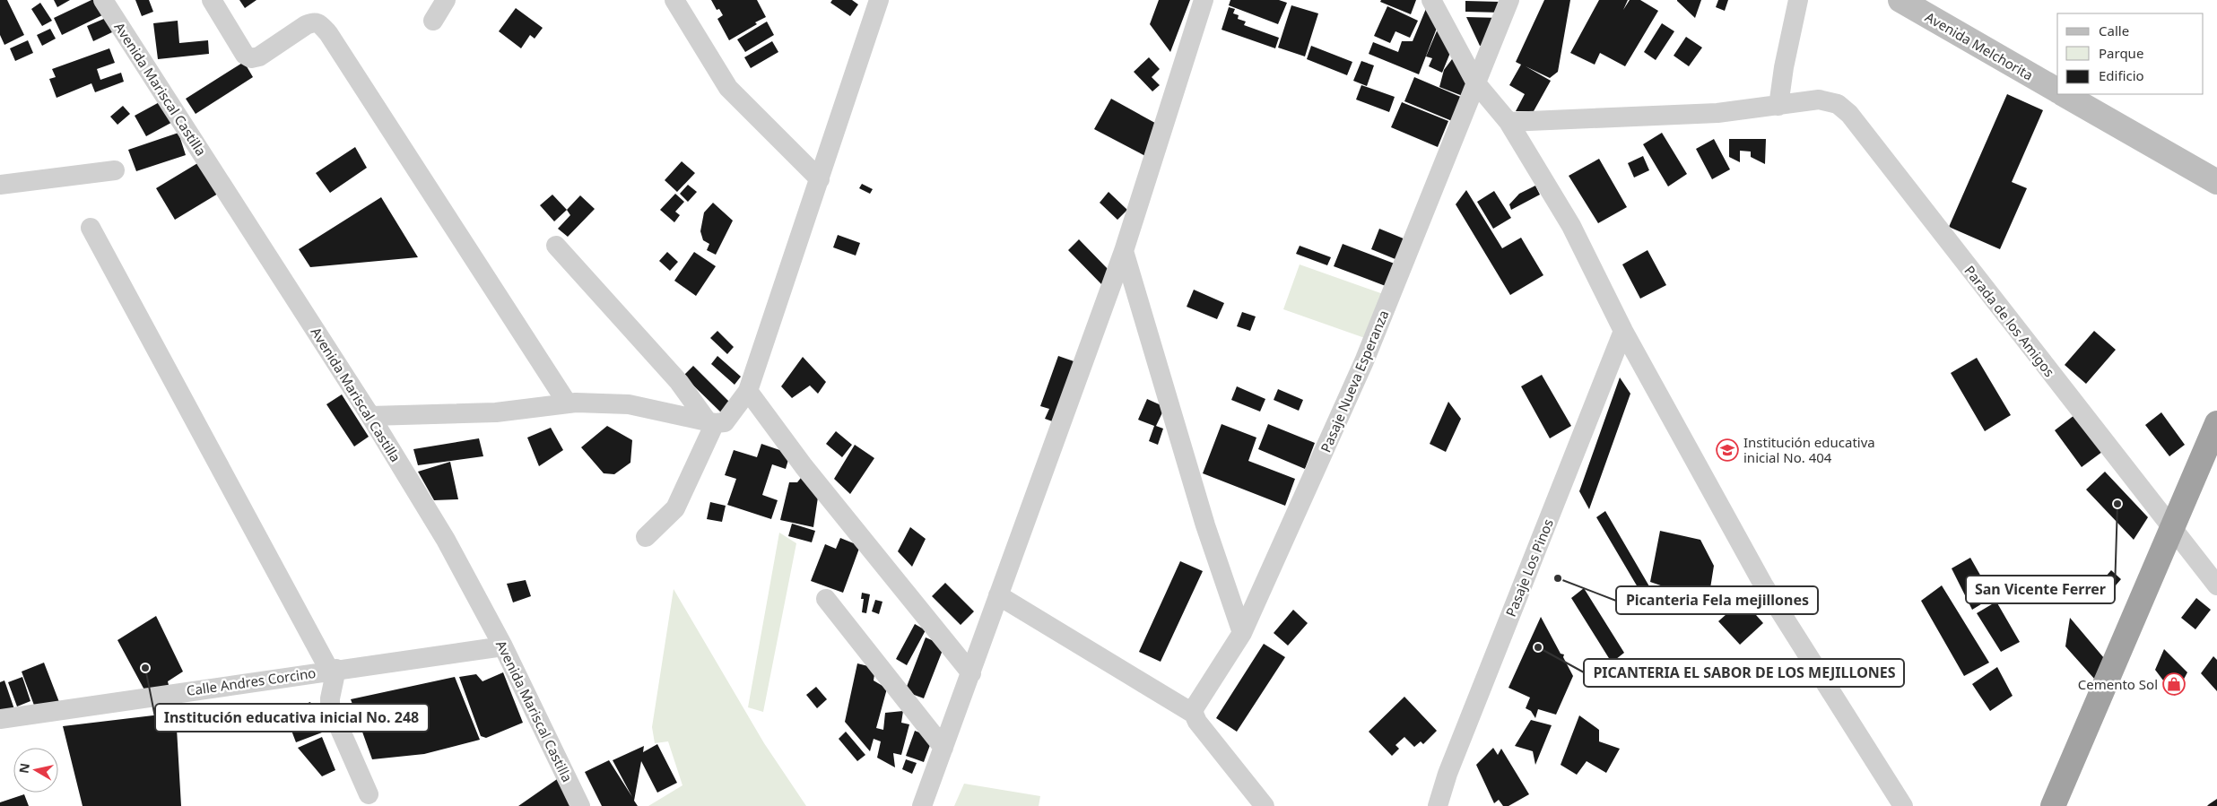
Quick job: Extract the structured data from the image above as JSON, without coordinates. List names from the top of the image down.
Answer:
{
  "streets": {
    "main road": ["Avenida Melchorita"],
    "street": [
      "Avenida Mariscal Castilla",
      "Parada de los Amigos",
      "Pasaje Nueva Esperanza",
      "Pasaje Los Pinos",
      "Calle Andres Corcino"
    ]
  },
  "crossings": [
    ["Avenida Mariscal Castilla", "Calle Andres Corcino"]
  ],
  "places": {
    "school or university": ["Institución educativa inicial No. 404"],
    "other": [
      "San Vicente Ferrer",
      "Picanteria Fela mejillones",
      "PICANTERIA EL SABOR DE LOS MEJILLONES",
      "Institución educativa inicial No. 248"
    ],
    "shop": ["Cemento Sol"]
  },
  "legend": ["Calle", "Parque", "Edificio"],
  "north": "left"
}
